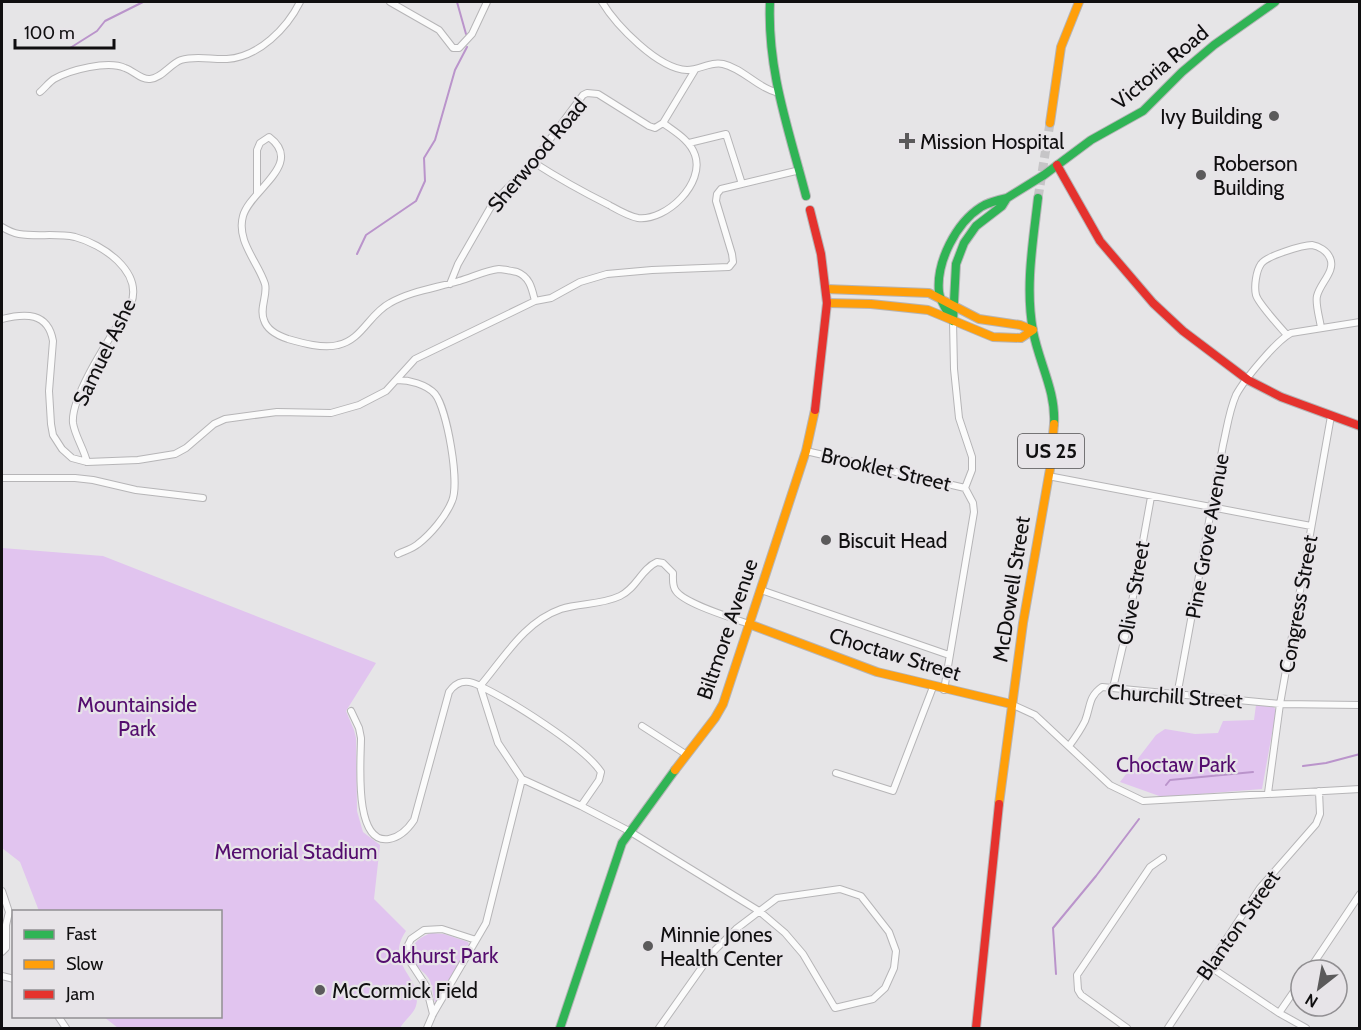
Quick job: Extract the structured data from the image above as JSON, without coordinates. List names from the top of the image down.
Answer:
{
  "streets": {
    "main road": [
      "Victoria Road",
      "US 25",
      "McDowell Street",
      "Biltmore Avenue",
      "Choctaw Street"
    ],
    "street": [
      "Sherwood Road",
      "Samuel Ashe",
      "Brooklet Street",
      "Pine Grove Avenue",
      "Olive Street",
      "Congress Street",
      "Churchill Street",
      "Blanton Street"
    ]
  },
  "crossings": [
    ["Brooklet Street", "Biltmore Avenue"],
    ["Pine Grove Avenue", "Churchill Street"],
    ["McDowell Street", "Choctaw Street"],
    ["Olive Street", "Churchill Street"],
    ["Congress Street", "Choctaw Street"],
    ["Congress Street", "Churchill Street"],
    ["Biltmore Avenue", "Choctaw Street"],
    ["Choctaw Street", "Churchill Street"],
    ["Choctaw Street", "Blanton Street"]
  ],
  "parks": [
    "Mountainside Park",
    "Choctaw Park",
    "Memorial Stadium",
    "Oakhurst Park"
  ],
  "places": {
    "other": [
      "Ivy Building",
      "Roberson Building",
      "Biscuit Head",
      "Minnie Jones Health Center",
      "McCormick Field"
    ],
    "health": ["Mission Hospital"]
  },
  "legend": ["Fast", "Slow", "Jam"],
  "scale_bar": "100 m",
  "north": "bottom left"
}
